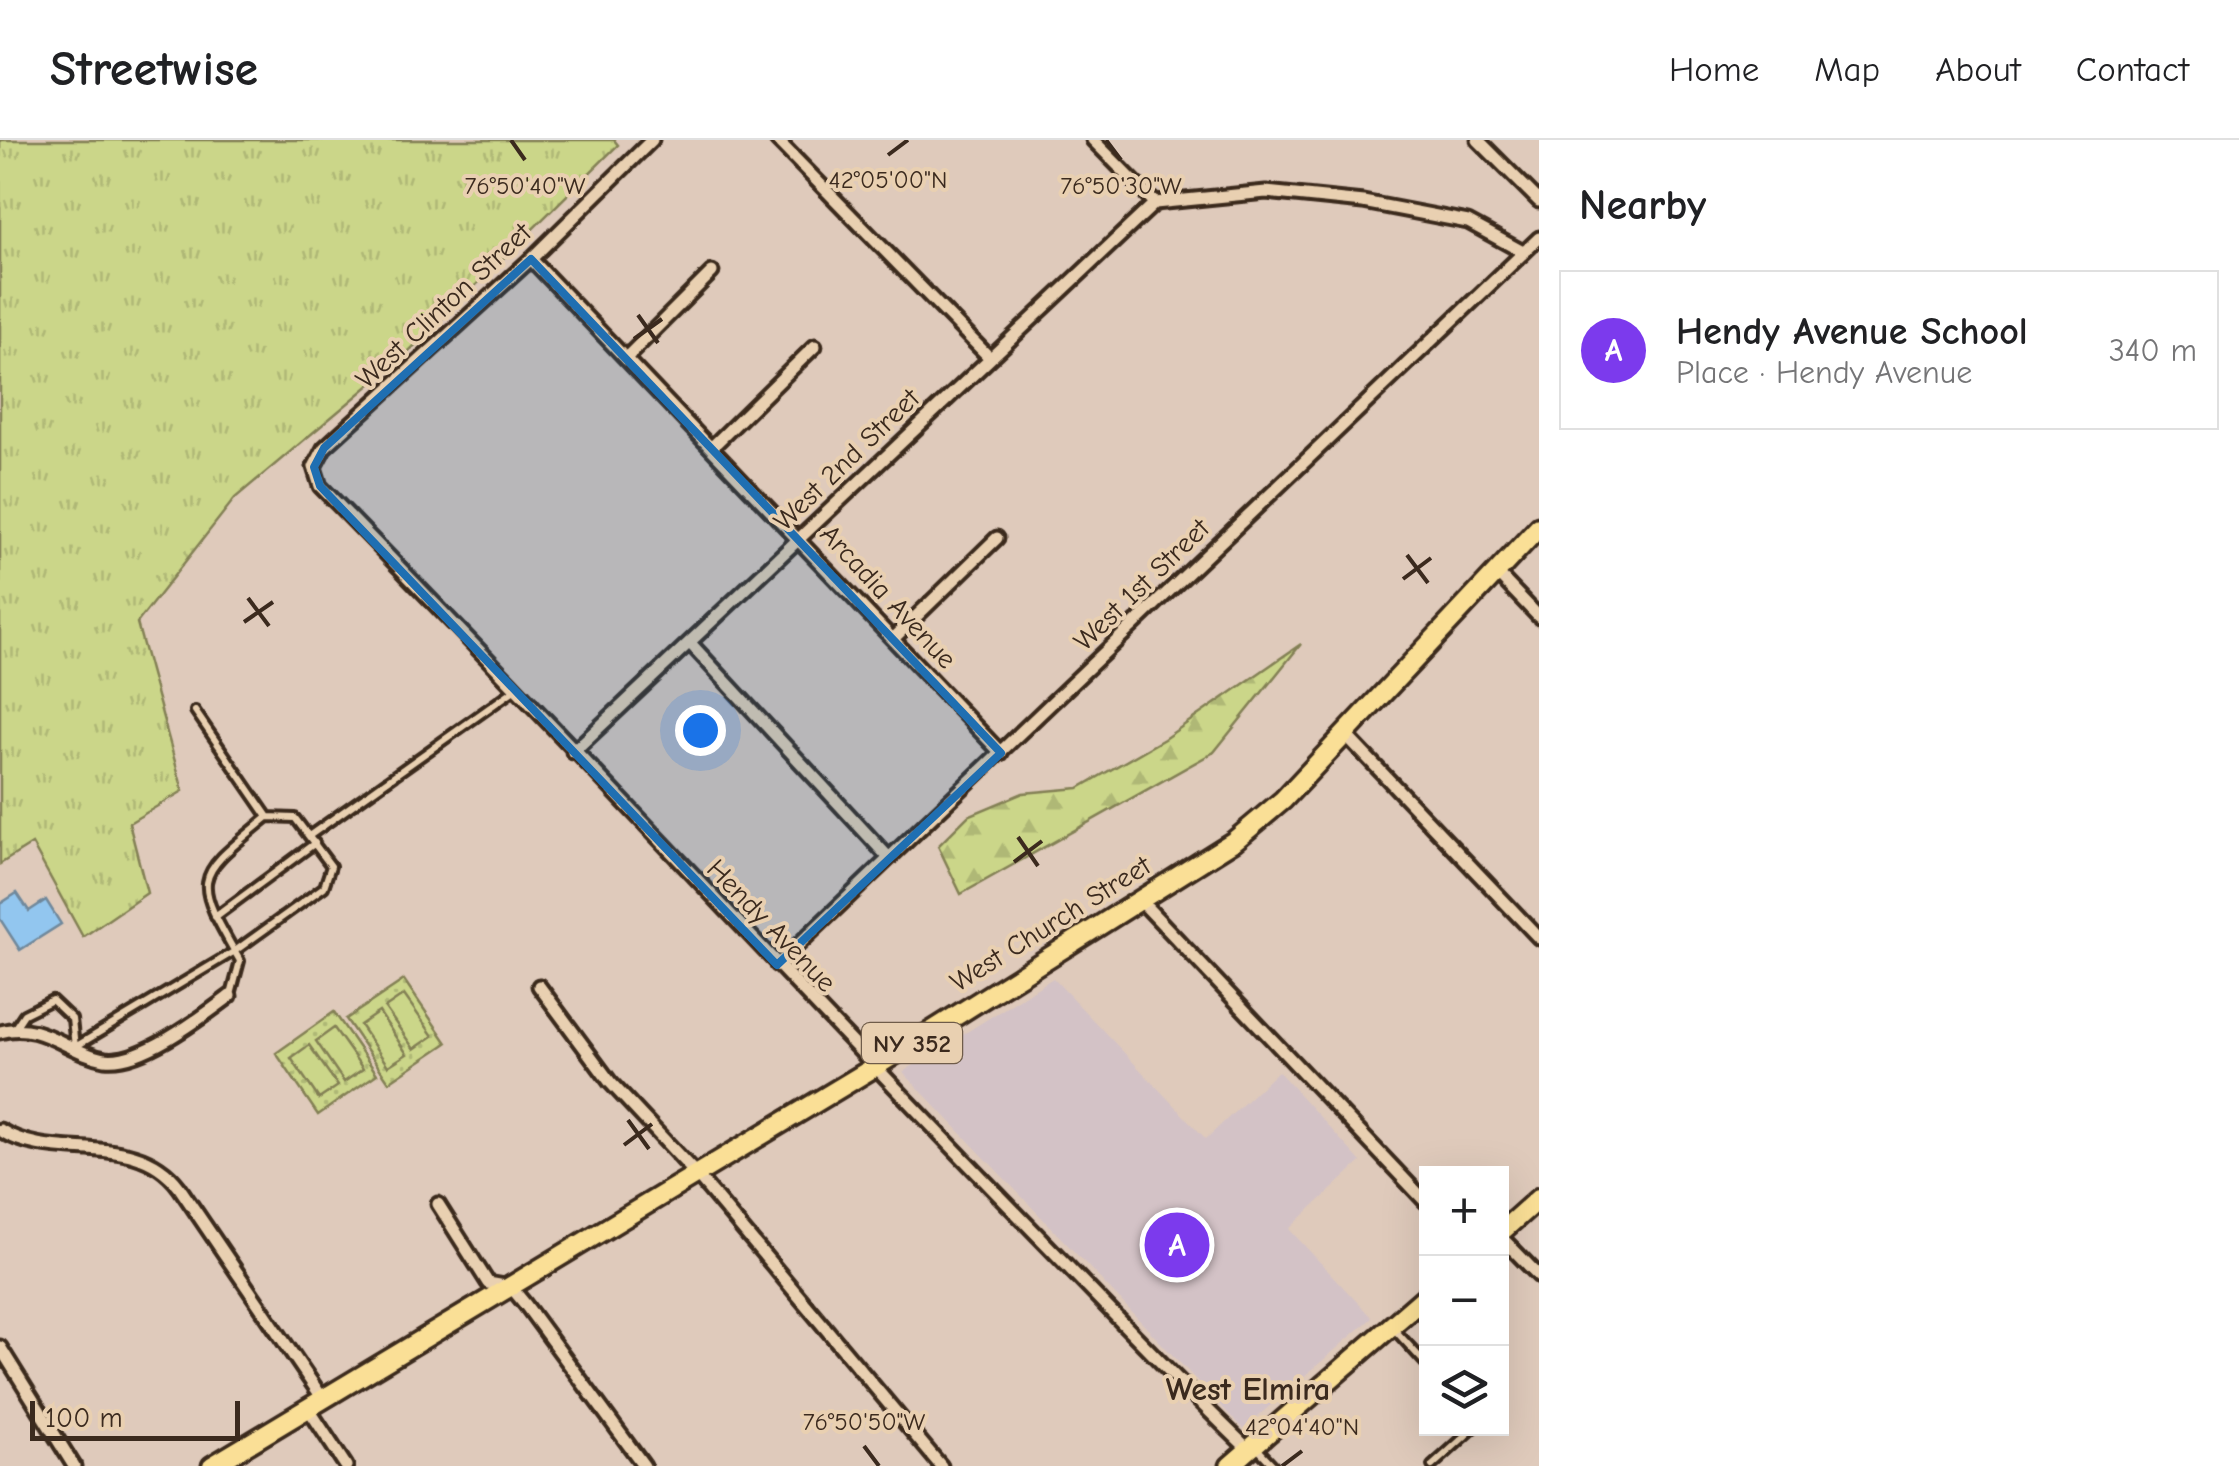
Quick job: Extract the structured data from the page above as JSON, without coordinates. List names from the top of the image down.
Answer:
{
  "streets": {
    "main road": ["West Church Street", "NY 352"],
    "street": [
      "West Clinton Street",
      "West 2nd Street",
      "West 1st Street",
      "Arcadia Avenue",
      "Hendy Avenue"
    ]
  },
  "crossings": [
    ["West Clinton Street", "Arcadia Avenue"],
    ["West Clinton Street", "Hendy Avenue"],
    ["West 2nd Street", "Arcadia Avenue"],
    ["West 2nd Street", "Hendy Avenue"],
    ["West 1st Street", "Arcadia Avenue"],
    ["West 1st Street", "Hendy Avenue"],
    ["West Church Street", "Hendy Avenue"]
  ],
  "districts": ["West Elmira"],
  "scale_bar": "100 m",
  "page": {
    "header": "Streetwise",
    "nav": [
      "Home",
      "Map",
      "About",
      "Contact"
    ],
    "heading": "Nearby",
    "list": [
      {
        "mark": "A",
        "name": "Hendy Avenue School",
        "note": "Place · Hendy Avenue",
        "value": "340 m"
      }
    ],
    "map_buttons": ["+", "−"],
    "pins": "A",
    "scale": "100 m"
  },
  "coordinates": [
    "42°05'00\"N",
    "76°50'40\"W",
    "76°50'30\"W",
    "76°50'50\"W",
    "42°04'40\"N"
  ]
}
